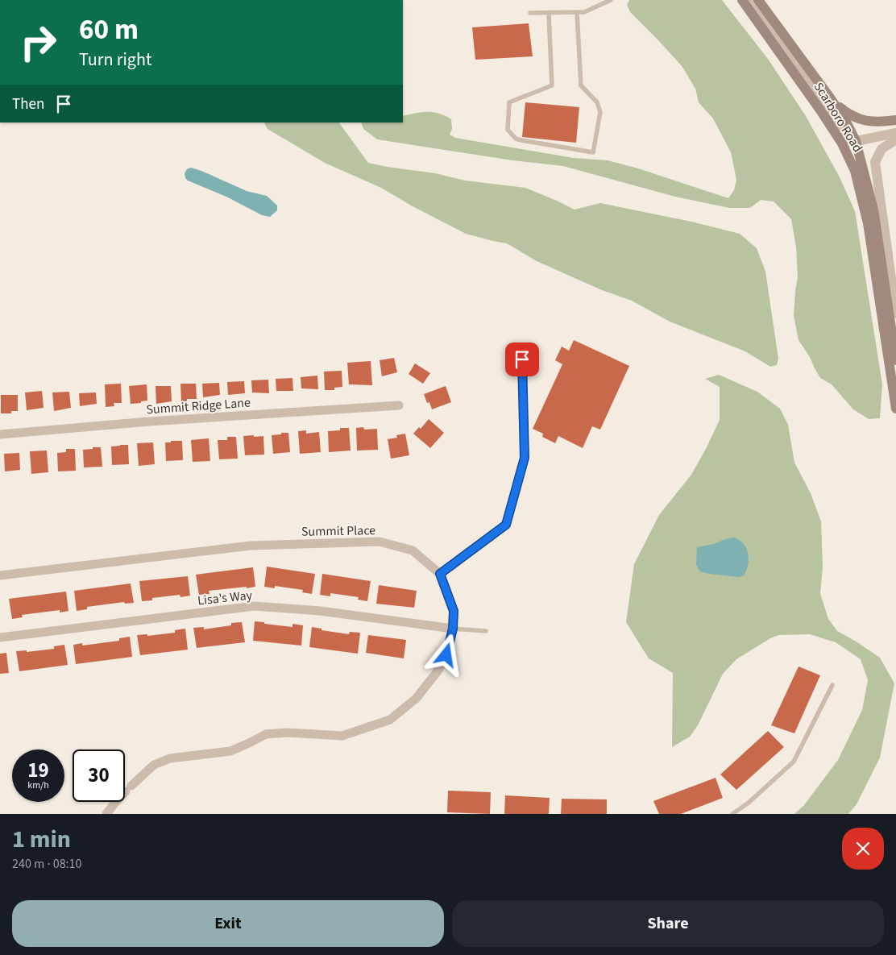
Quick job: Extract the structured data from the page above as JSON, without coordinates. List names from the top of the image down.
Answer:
{
  "streets": {
    "main road": ["Scarboro Road"],
    "street": ["Summit Ridge Lane", "Summit Place", "Lisa's Way"]
  },
  "crossings": [
    ["Summit Place", "Lisa's Way"]
  ],
  "page": {
    "turn": ["60 m", "Turn right"],
    "then": "Then",
    "speed": "19 km/h",
    "limit": "30",
    "heading": ["1 min", "240 m · 08:10"],
    "buttons": ["Exit", "Share"]
  }
}
